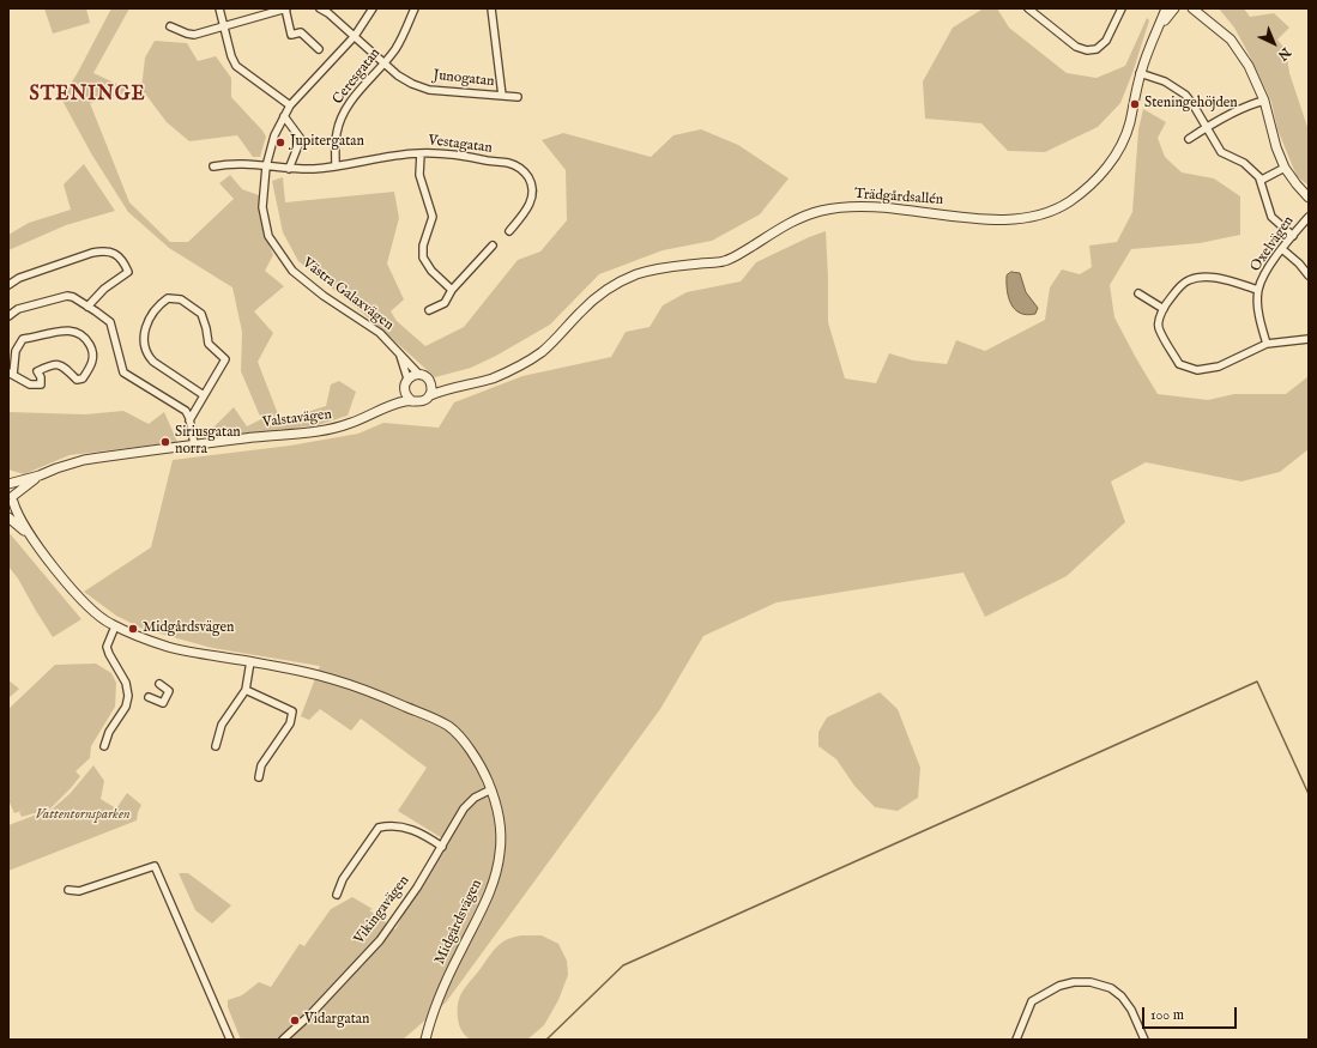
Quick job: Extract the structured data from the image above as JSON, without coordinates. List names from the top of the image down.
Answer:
{
  "streets": {
    "street": [
      "Ceresgatan",
      "Junogatan",
      "Vestagatan",
      "Trädgårdsallén",
      "Oxelvägen",
      "Västra Galaxvägen",
      "Valstavägen",
      "Vikingavägen",
      "Midgårdsvägen"
    ]
  },
  "crossings": [
    ["Ceresgatan", "Junogatan"],
    ["Ceresgatan", "Vestagatan"],
    ["Junogatan", "Västra Galaxvägen"],
    ["Vestagatan", "Västra Galaxvägen"],
    ["Trädgårdsallén", "Västra Galaxvägen"],
    ["Trädgårdsallén", "Valstavägen"],
    ["Västra Galaxvägen", "Valstavägen"],
    ["Valstavägen", "Midgårdsvägen"],
    ["Vikingavägen", "Midgårdsvägen"]
  ],
  "districts": ["STENINGE"],
  "parks": ["Vattentornsparken"],
  "places": [
    "Steningehöjden",
    "Jupitergatan",
    "Siriusgatan norra",
    "Midgårdsvägen",
    "Vidargatan"
  ],
  "scale_bar": "100 m",
  "north": "bottom right"
}
